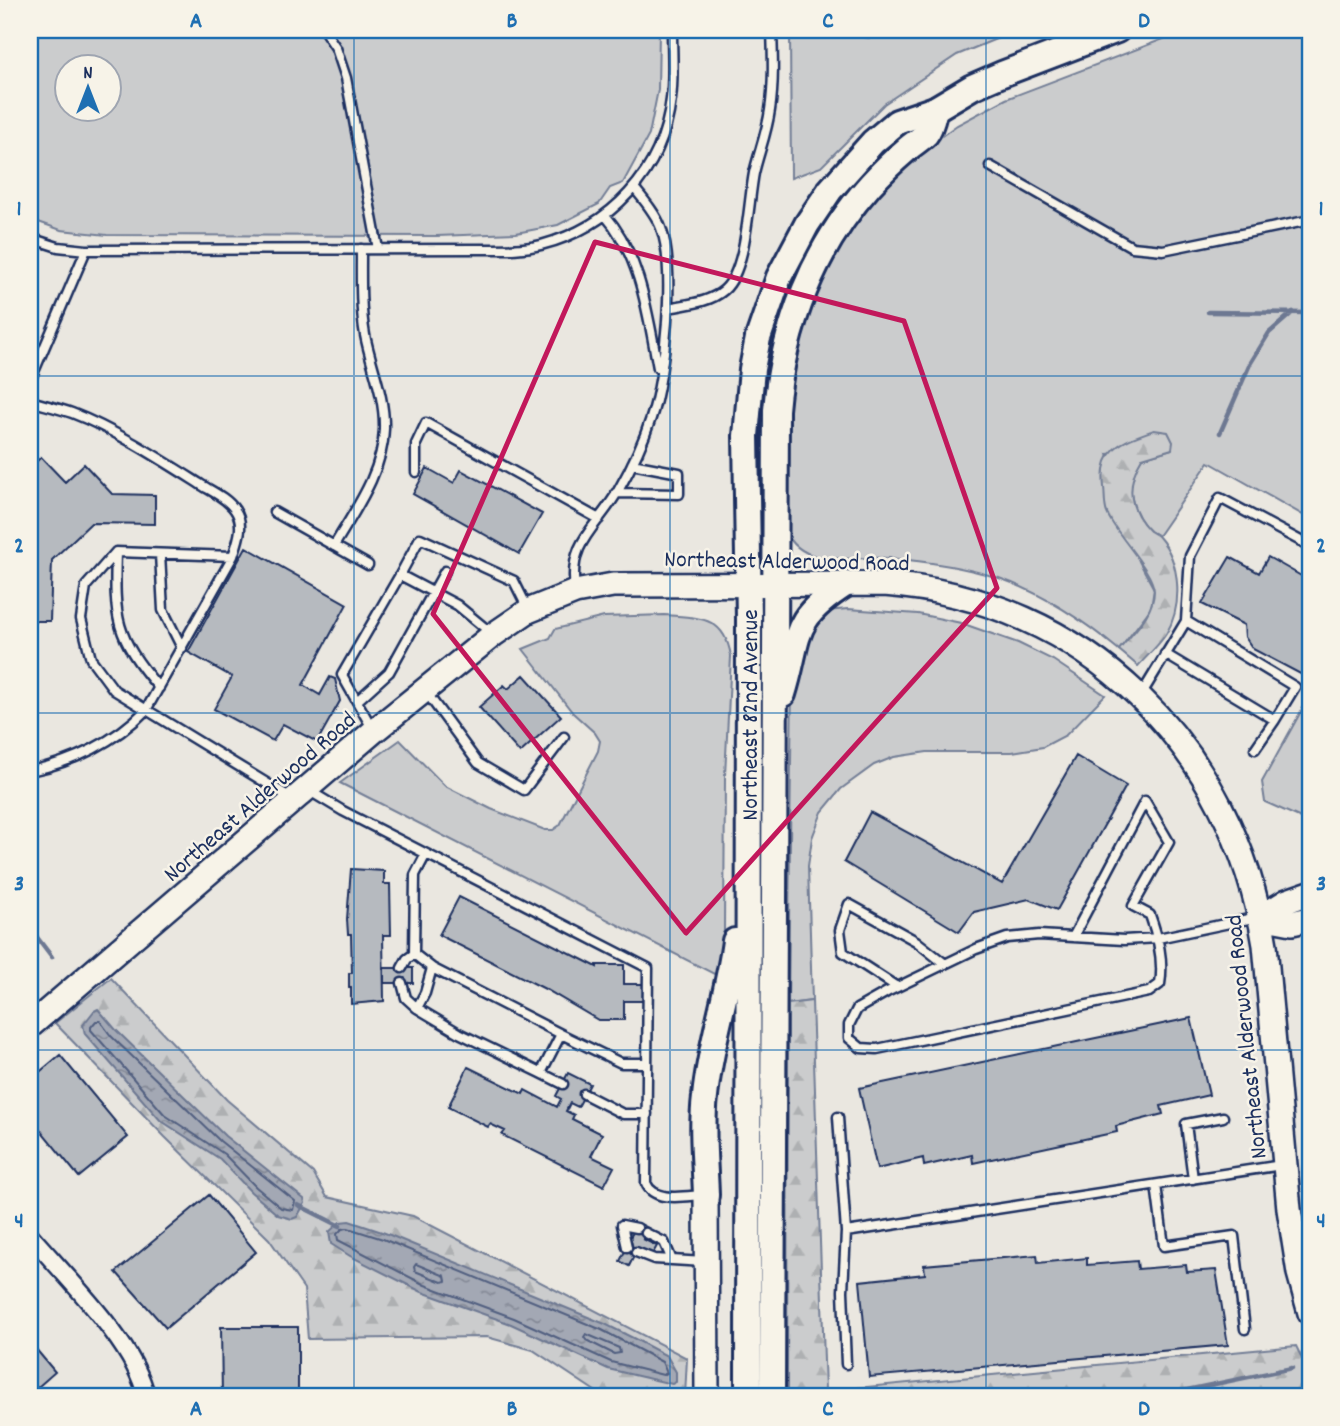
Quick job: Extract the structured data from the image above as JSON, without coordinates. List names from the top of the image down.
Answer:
{
  "streets": {
    "main road": ["Northeast 82nd Avenue"],
    "street": ["Northeast Alderwood Road"]
  },
  "crossings": [
    ["Northeast Alderwood Road", "Northeast 82nd Avenue"]
  ],
  "north": "top",
  "grid": {
    "columns": [
      "A",
      "B",
      "C",
      "D"
    ],
    "rows": [
      "1",
      "2",
      "3",
      "4"
    ]
  }
}
